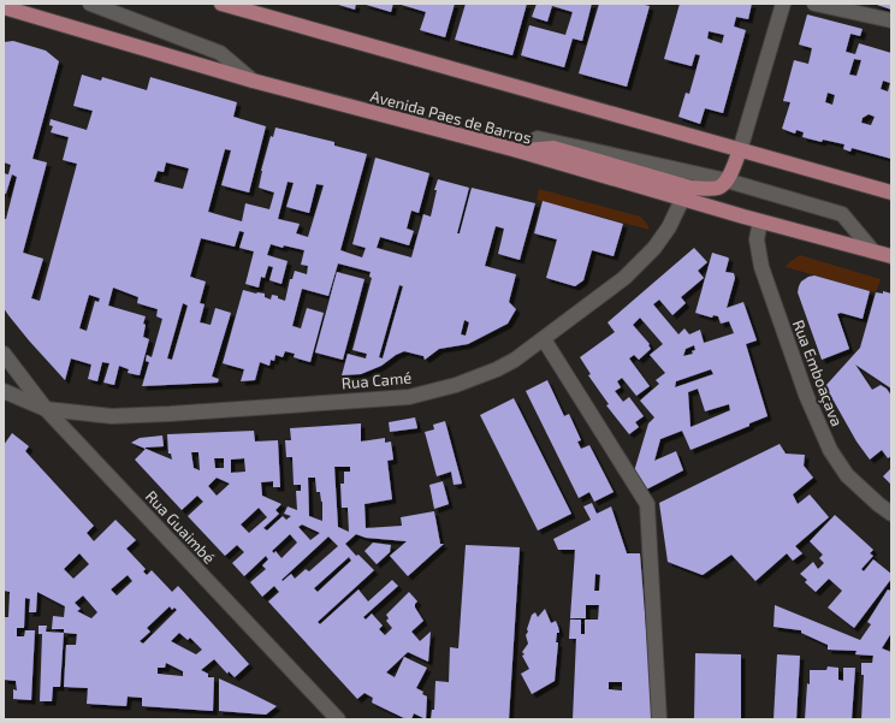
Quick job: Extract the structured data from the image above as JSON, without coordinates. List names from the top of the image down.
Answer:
{
  "streets": {
    "main road": ["Avenida Paes de Barros"],
    "street": ["Rua Emboaçava", "Rua Camé", "Rua Guaimbé"]
  },
  "crossings": [
    ["Avenida Paes de Barros", "Rua Emboaçava"],
    ["Avenida Paes de Barros", "Rua Camé"],
    ["Rua Camé", "Rua Guaimbé"]
  ]
}
